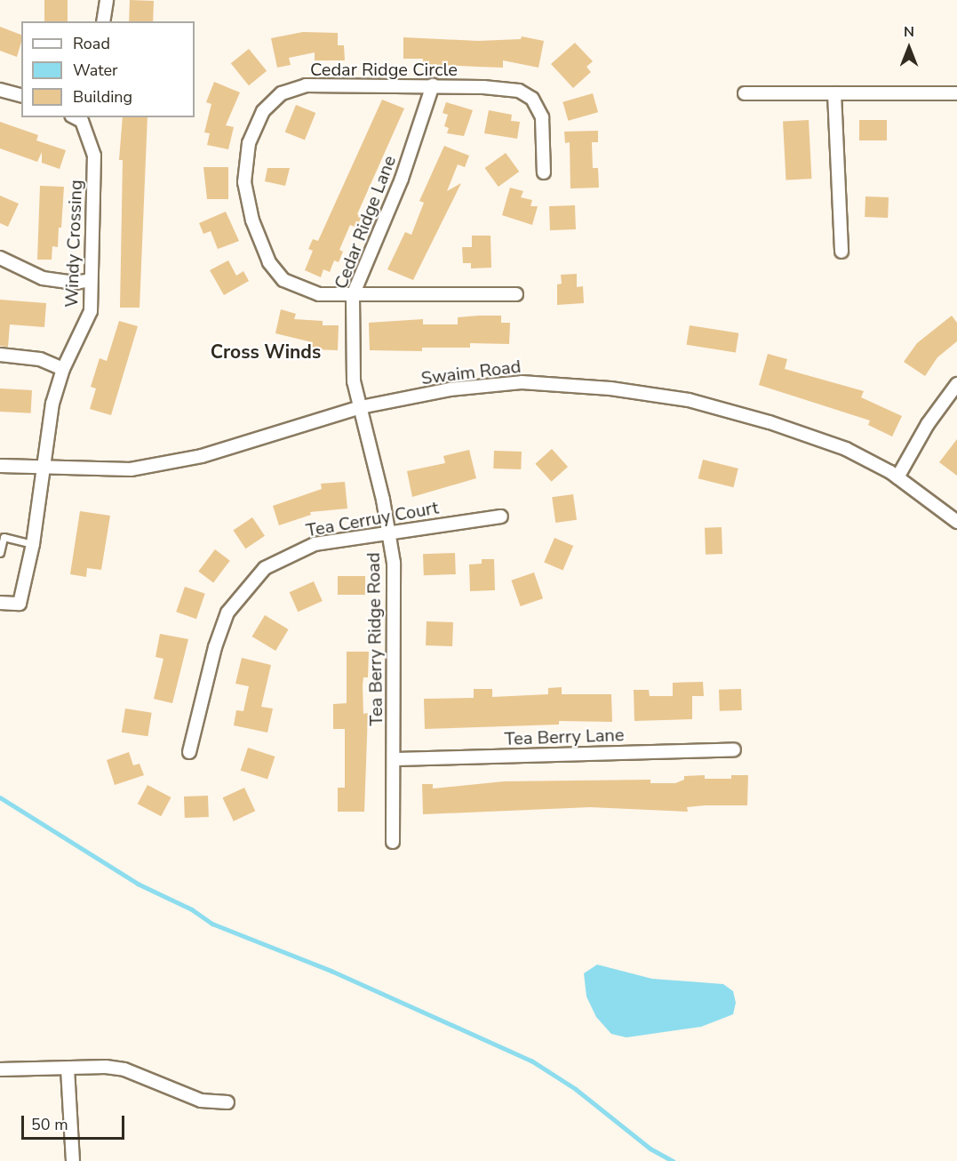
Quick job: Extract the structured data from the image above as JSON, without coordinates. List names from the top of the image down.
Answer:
{
  "streets": {
    "street": [
      "Cedar Ridge Circle",
      "Cedar Ridge Lane",
      "Windy Crossing",
      "Swaim Road",
      "Tea Cerruy Court",
      "Tea Berry Ridge Road",
      "Tea Berry Lane"
    ]
  },
  "crossings": [
    ["Cedar Ridge Circle", "Cedar Ridge Lane"],
    ["Cedar Ridge Lane", "Swaim Road"],
    ["Cedar Ridge Lane", "Tea Berry Ridge Road"],
    ["Windy Crossing", "Swaim Road"],
    ["Swaim Road", "Tea Berry Ridge Road"],
    ["Tea Cerruy Court", "Tea Berry Ridge Road"],
    ["Tea Berry Ridge Road", "Tea Berry Lane"]
  ],
  "districts": ["Cross Winds"],
  "legend": ["Road", "Water", "Building"],
  "scale_bar": "50 m",
  "north": "top"
}
